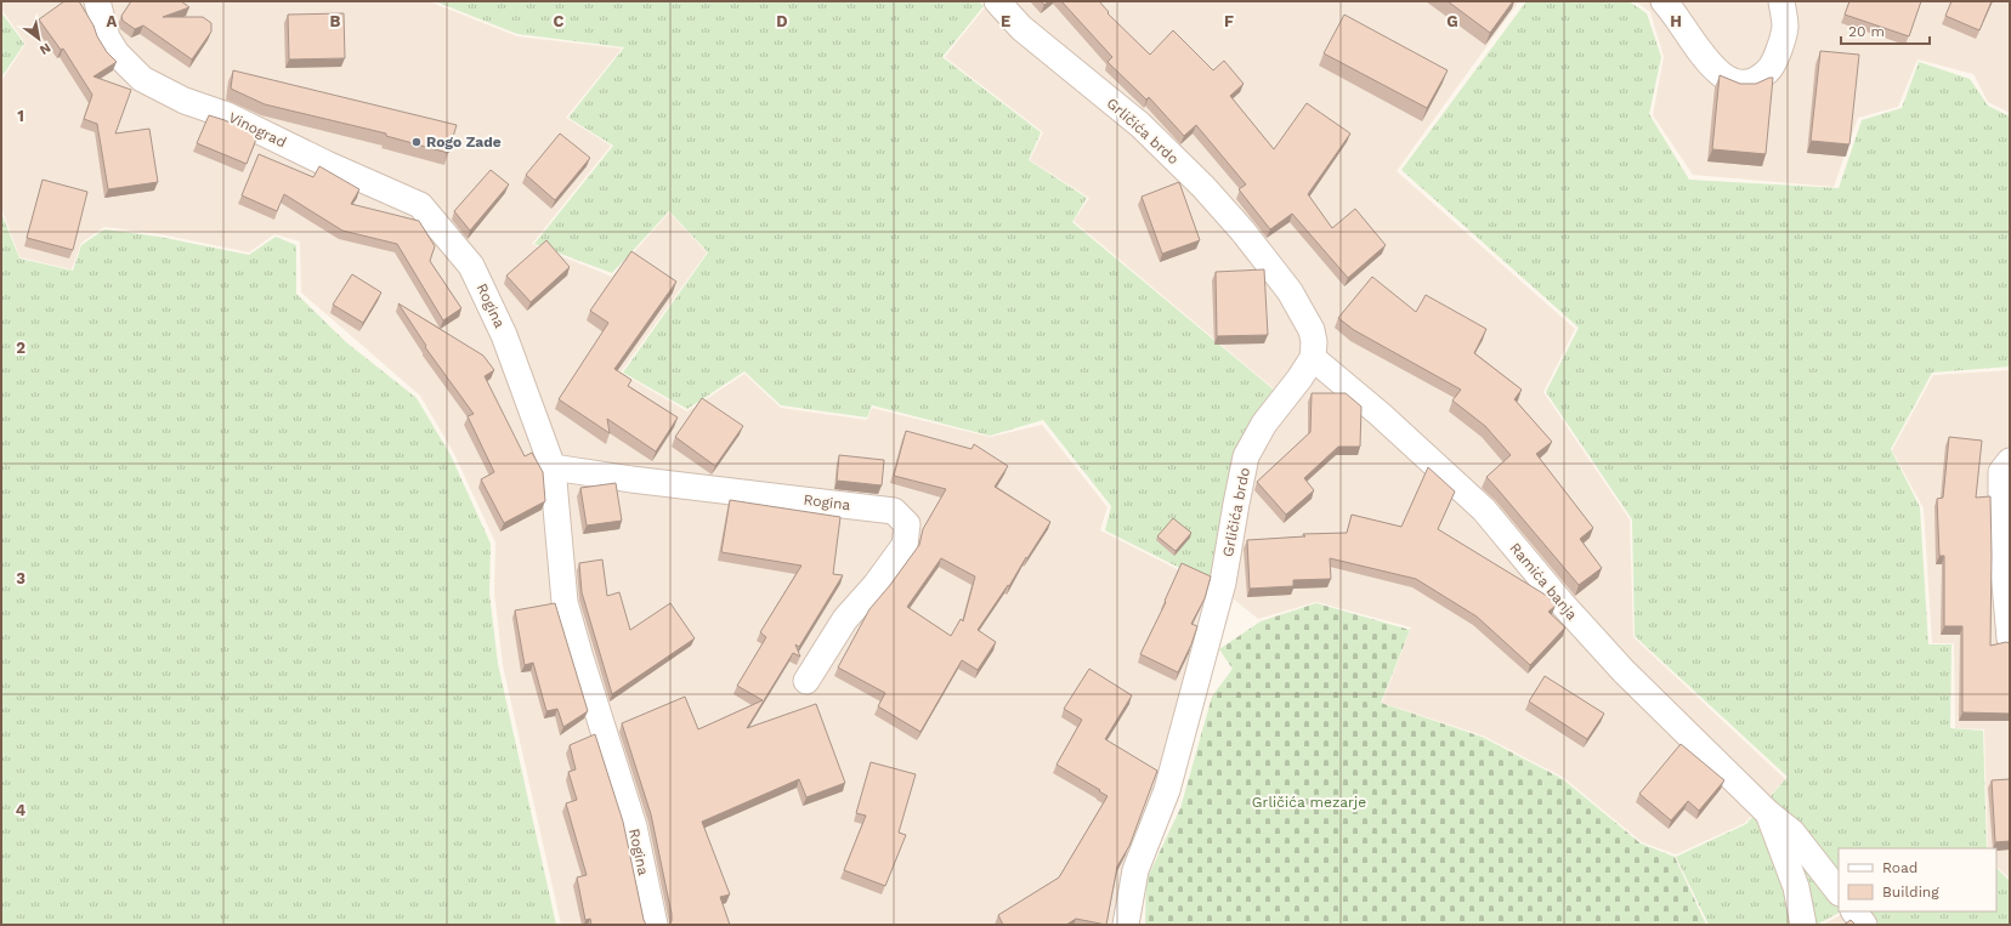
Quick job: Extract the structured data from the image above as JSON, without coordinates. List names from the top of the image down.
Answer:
{
  "streets": {
    "street": [
      "Vinograd",
      "Grličića brdo",
      "Rogina",
      "Ramića banja"
    ]
  },
  "crossings": [
    ["Vinograd", "Rogina"],
    ["Grličića brdo", "Ramića banja"]
  ],
  "parks": ["Grličića mezarje"],
  "places": ["Rogo Zade"],
  "legend": ["Road", "Building"],
  "scale_bar": "20 m",
  "north": "bottom right",
  "grid": {
    "columns": [
      "A",
      "B",
      "C",
      "D",
      "E",
      "F",
      "G",
      "H"
    ],
    "rows": [
      "1",
      "2",
      "3",
      "4"
    ]
  }
}
